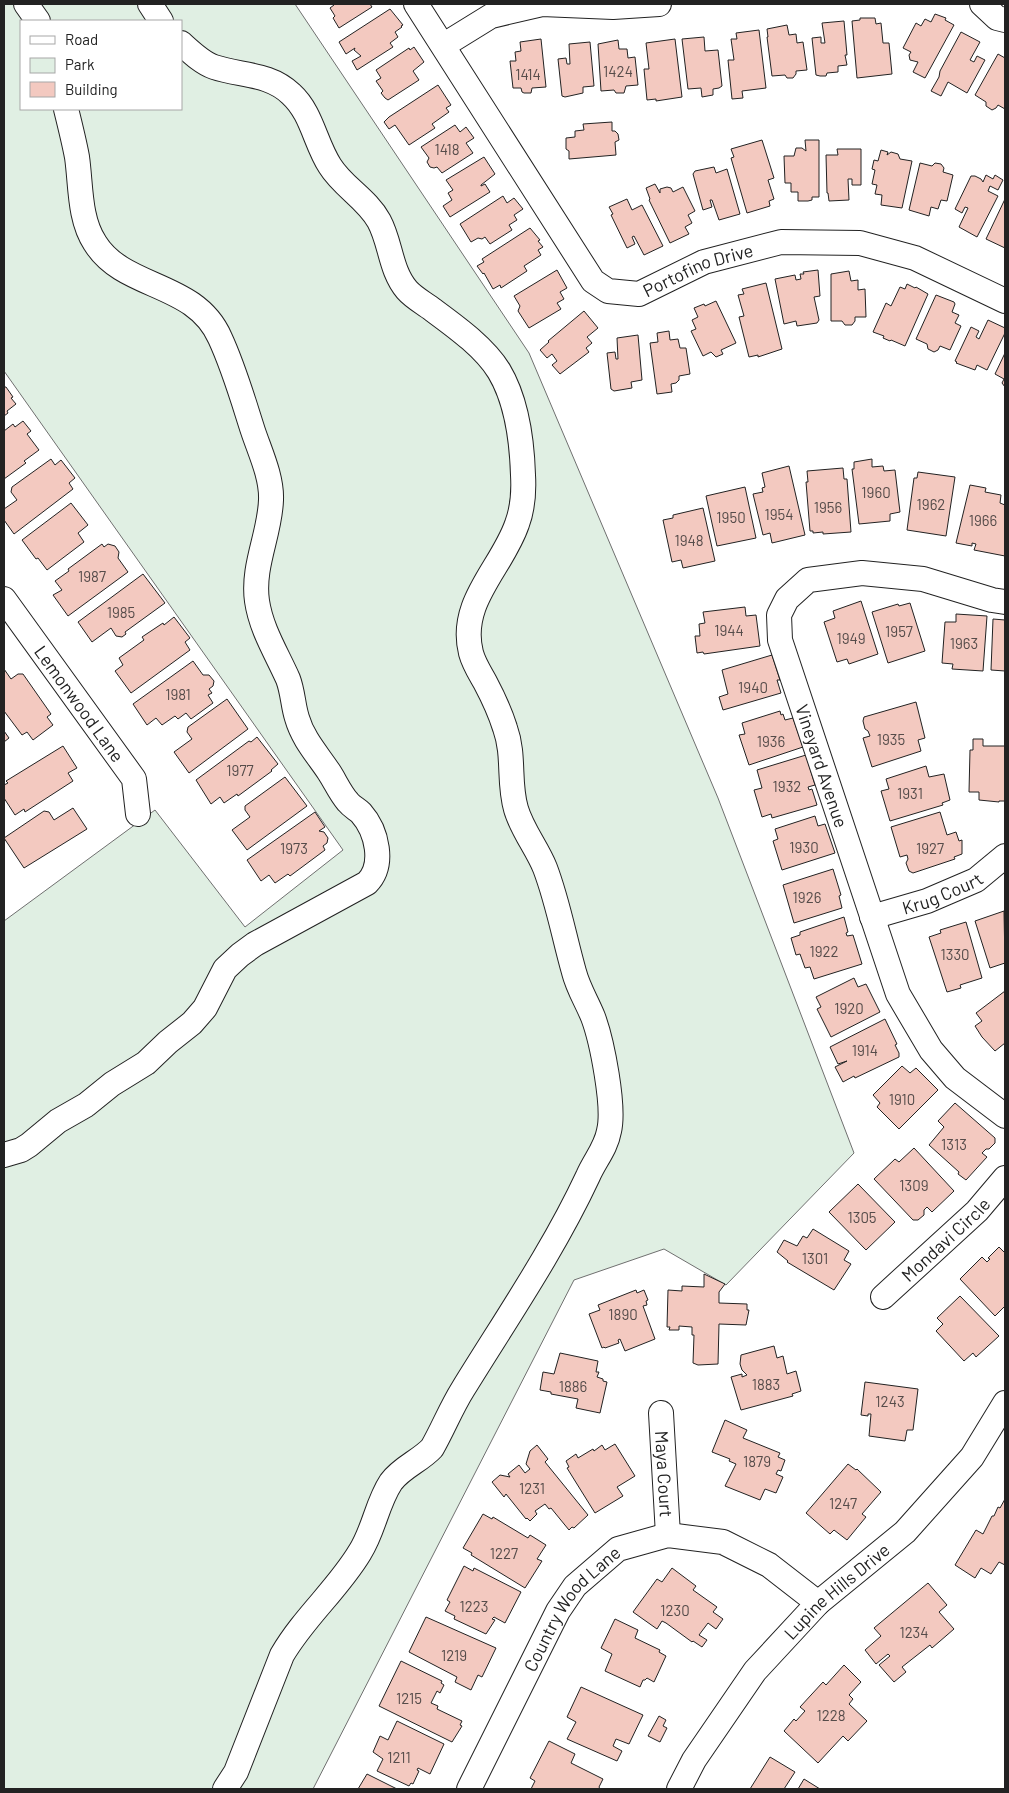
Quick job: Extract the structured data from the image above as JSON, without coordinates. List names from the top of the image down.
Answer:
{
  "streets": {
    "street": [
      "Portofino Drive",
      "Lemonwood Lane",
      "Vineyard Avenue",
      "Krug Court",
      "Mondavi Circle",
      "Maya Court",
      "Lupine Hills Drive",
      "Country Wood Lane"
    ]
  },
  "crossings": [
    ["Vineyard Avenue", "Krug Court"],
    ["Maya Court", "Country Wood Lane"],
    ["Lupine Hills Drive", "Country Wood Lane"]
  ],
  "house_numbers": [
    "1424",
    "1414",
    "1418",
    "1960",
    "1962",
    "1956",
    "1954",
    "1950",
    "1966",
    "1948",
    "1987",
    "1985",
    "1944",
    "1957",
    "1949",
    "1963",
    "1940",
    "1981",
    "1935",
    "1936",
    "1977",
    "1932",
    "1931",
    "1930",
    "1973",
    "1927",
    "1926",
    "1922",
    "1330",
    "1920",
    "1914",
    "1910",
    "1313",
    "1309",
    "1305",
    "1301",
    "1890",
    "1883",
    "1886",
    "1243",
    "1879",
    "1231",
    "1247",
    "1227",
    "1223",
    "1230",
    "1234",
    "1219",
    "1215",
    "1228",
    "1211"
  ],
  "legend": ["Road", "Park", "Building"]
}
